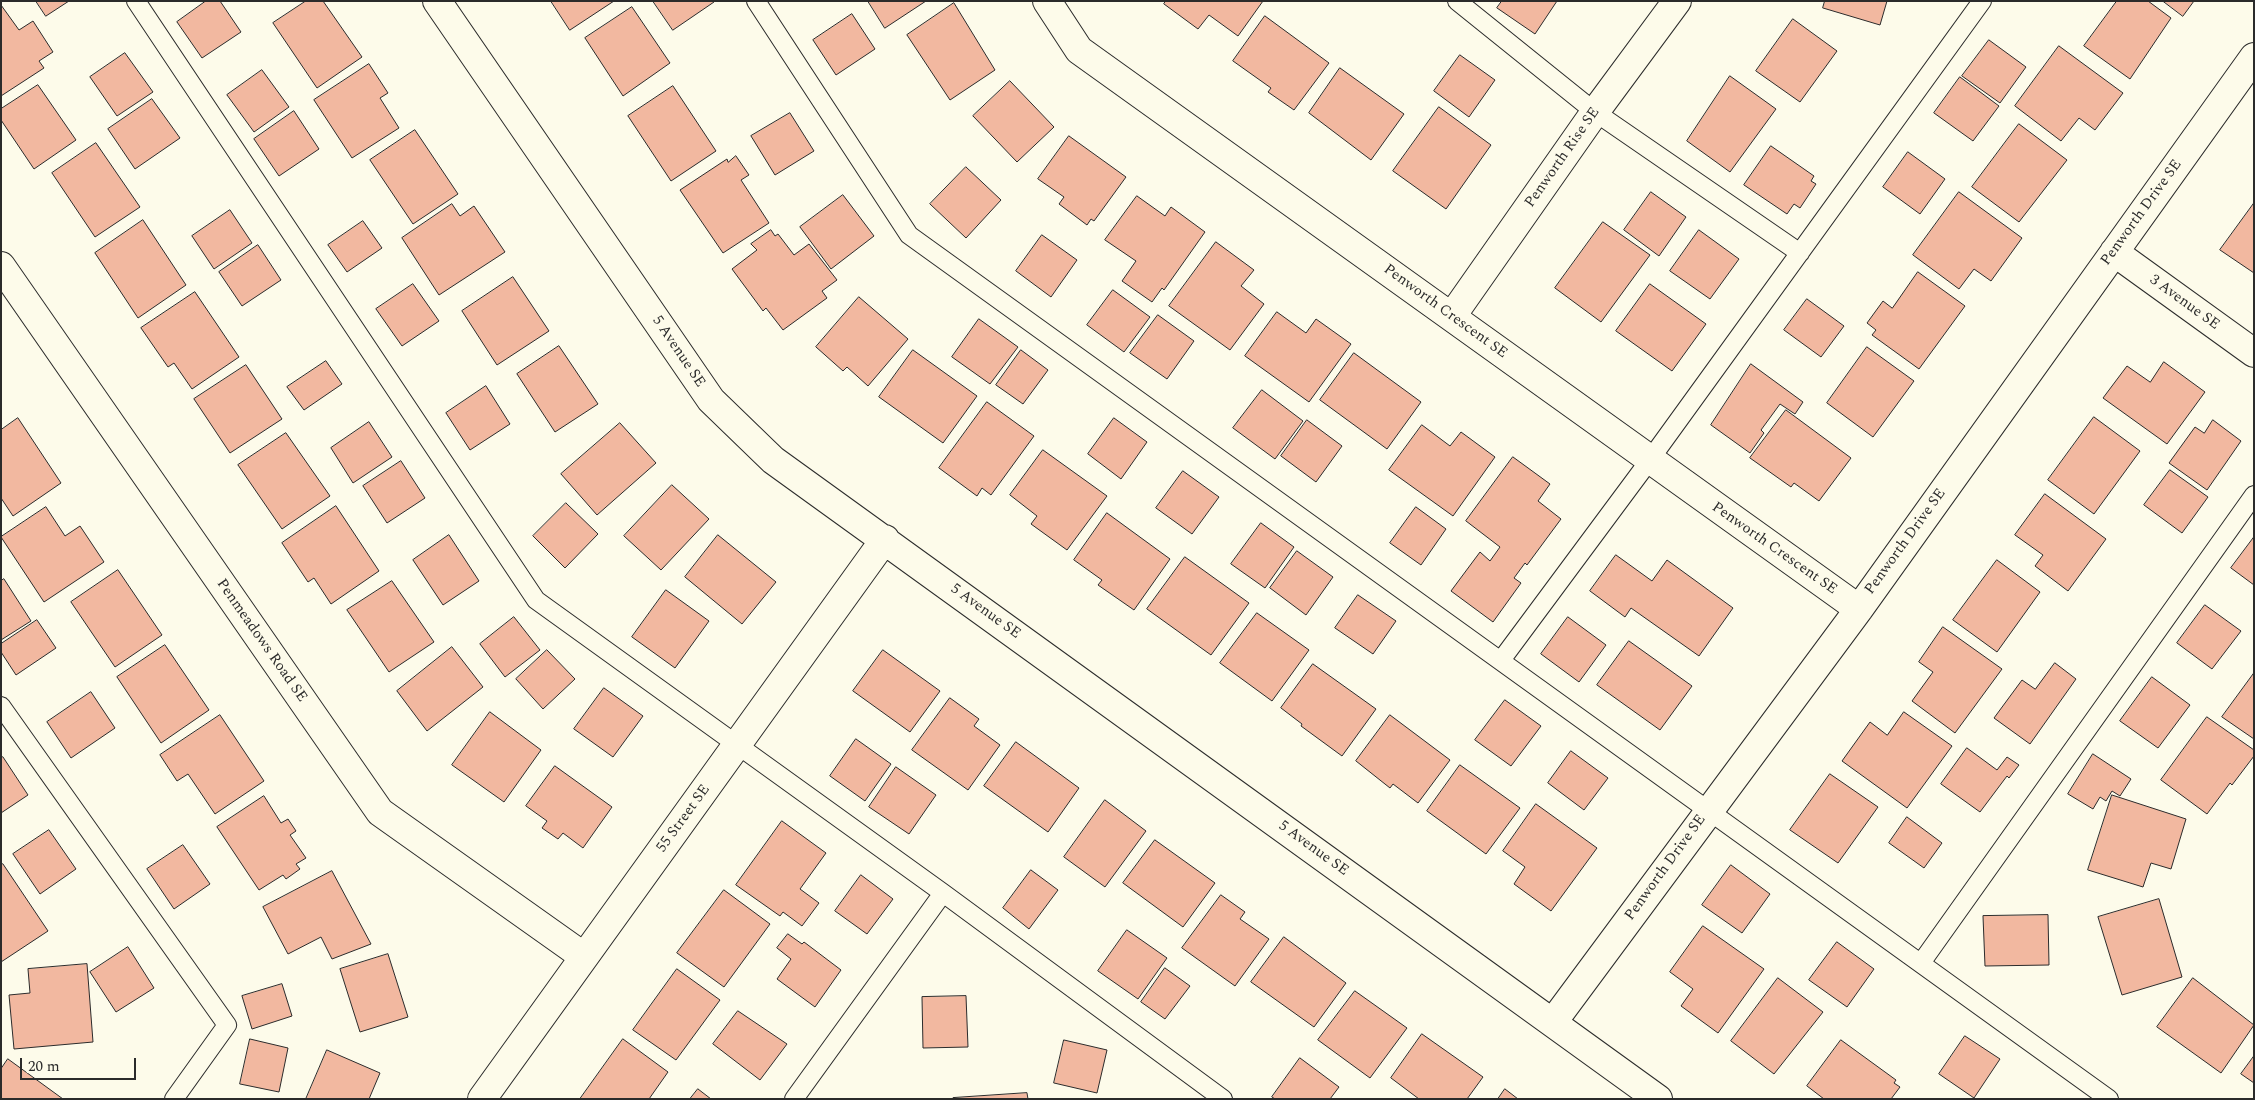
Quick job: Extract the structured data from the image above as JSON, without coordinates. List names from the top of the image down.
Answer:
{
  "streets": {
    "street": [
      "Penworth Rise SE",
      "Penworth Drive SE",
      "3 Avenue SE",
      "Penworth Crescent SE",
      "5 Avenue SE",
      "Penmeadows Road SE",
      "55 Street SE"
    ]
  },
  "crossings": [
    ["Penworth Rise SE", "Penworth Crescent SE"],
    ["Penworth Drive SE", "3 Avenue SE"],
    ["Penworth Drive SE", "Penworth Crescent SE"],
    ["Penworth Drive SE", "5 Avenue SE"],
    ["5 Avenue SE", "55 Street SE"],
    ["Penmeadows Road SE", "55 Street SE"]
  ],
  "scale_bar": "20 m"
}
